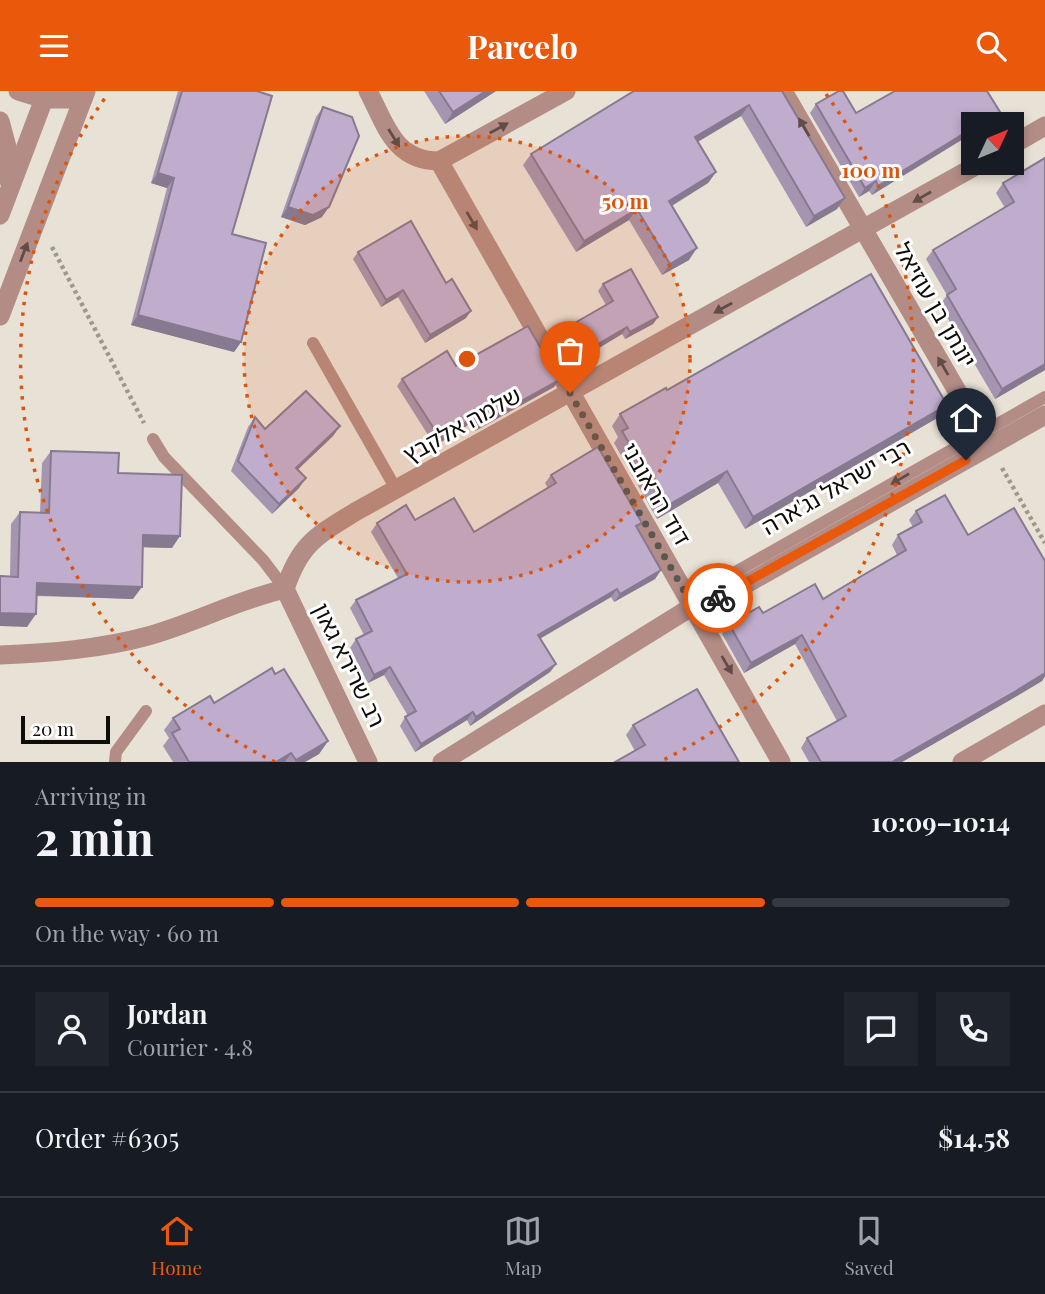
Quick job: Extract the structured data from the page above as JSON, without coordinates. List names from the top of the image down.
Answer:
{
  "streets": {
    "street": [
      "יונתן בן עוזיאל",
      "שלמה אלקבץ",
      "רבי ישראל נג'ארה",
      "דוד הראובני",
      "רב שרירא גאון"
    ]
  },
  "crossings": [
    ["יונתן בן עוזיאל", "שלמה אלקבץ"],
    ["יונתן בן עוזיאל", "רבי ישראל נג'ארה"],
    ["שלמה אלקבץ", "דוד הראובני"],
    ["שלמה אלקבץ", "רב שרירא גאון"],
    ["רבי ישראל נג'ארה", "דוד הראובני"]
  ],
  "one_way": ["יונתן בן עוזיאל", "שלמה אלקבץ", "דוד הראובני"],
  "scale_bar": "20 m",
  "north": "top right",
  "page": {
    "header": "Parcelo",
    "scale": "20 m",
    "heading": ["2 min", "Arriving in", "10:09–10:14"],
    "panel": [
      "Jordan",
      "Courier · 4.8",
      "Order #6305",
      "$14.58"
    ],
    "bar": "On the way · 60 m",
    "tabs": ["Home", "Map", "Saved"]
  },
  "rings": ["100 m", "50 m"]
}
